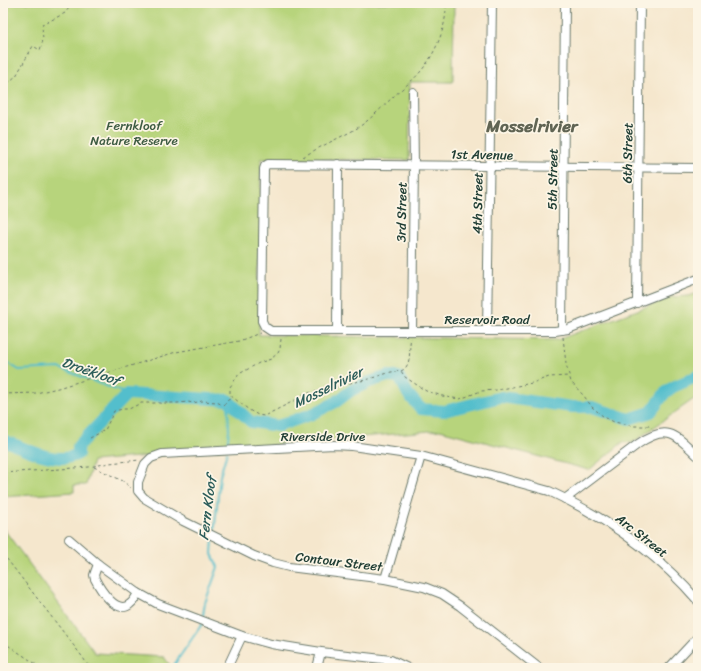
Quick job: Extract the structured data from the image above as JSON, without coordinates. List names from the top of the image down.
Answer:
{
  "streets": {
    "street": [
      "6th Street",
      "1st Avenue",
      "5th Street",
      "4th Street",
      "3rd Street",
      "Reservoir Road",
      "Riverside Drive",
      "Arc Street",
      "Contour Street"
    ]
  },
  "crossings": [
    ["6th Street", "1st Avenue"],
    ["6th Street", "Reservoir Road"],
    ["1st Avenue", "5th Street"],
    ["1st Avenue", "4th Street"],
    ["1st Avenue", "3rd Street"],
    ["1st Avenue", "Reservoir Road"],
    ["5th Street", "Reservoir Road"],
    ["4th Street", "Reservoir Road"],
    ["3rd Street", "Reservoir Road"],
    ["Riverside Drive", "Arc Street"],
    ["Riverside Drive", "Contour Street"]
  ],
  "districts": ["Mosselrivier"],
  "water": ["Droëkloof", "Mosselrivier", "Fern Kloof"],
  "parks": ["Fernkloof Nature Reserve"]
}
